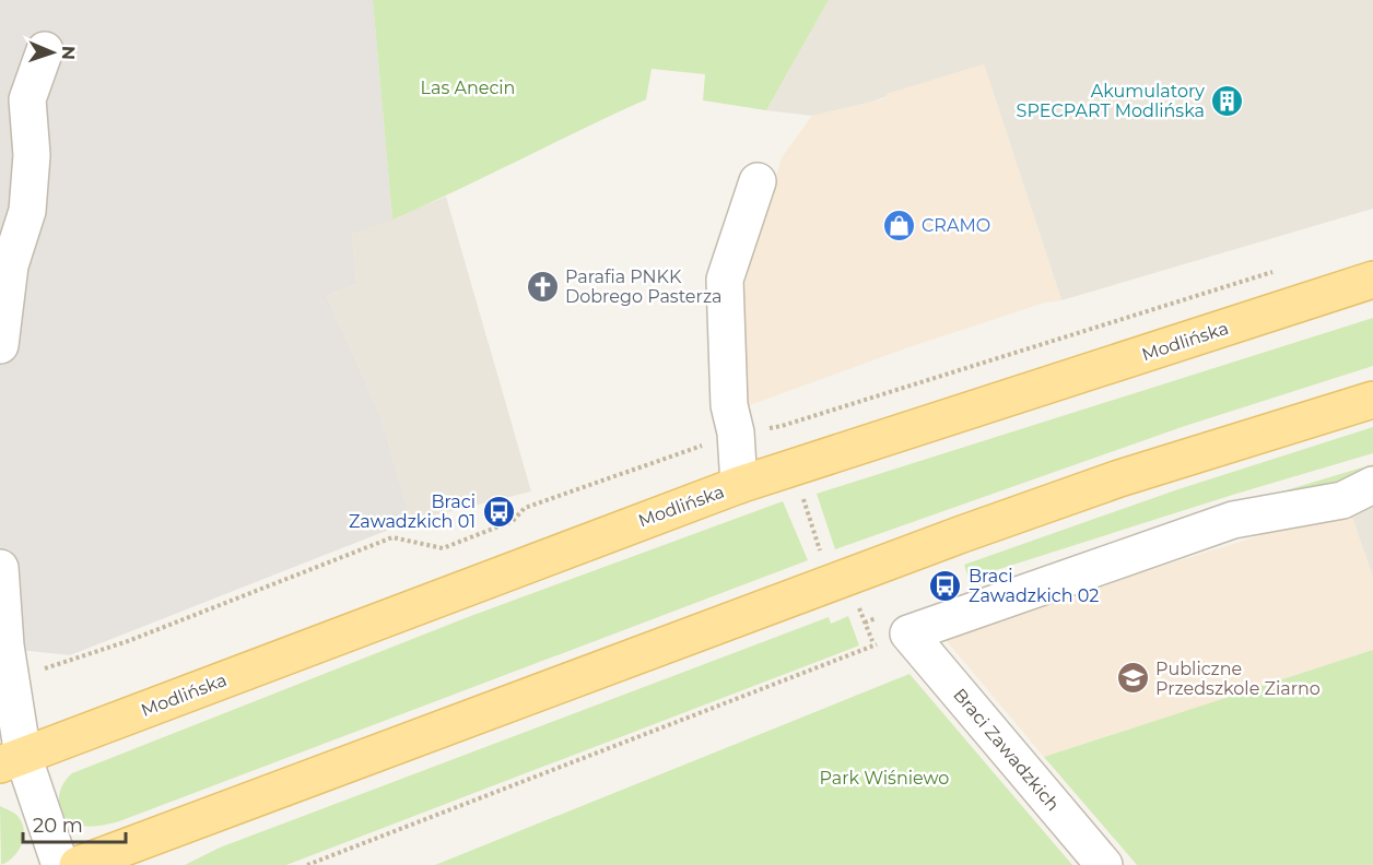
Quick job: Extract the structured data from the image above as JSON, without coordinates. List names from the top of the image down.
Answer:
{
  "streets": {
    "main road": ["Modlińska"],
    "street": ["Braci Zawadzkich"]
  },
  "parks": ["Las Anecin", "Park Wiśniewo"],
  "places": {
    "building": ["Akumulatory SPECPART Modlińska"],
    "shop": ["CRAMO"],
    "church": ["Parafia PNKK Dobrego Pasterza"],
    "bus stop": ["Braci Zawadzkich 01", "Braci Zawadzkich 02"],
    "school or university": ["Publiczne Przedszkole Ziarno"]
  },
  "scale_bar": "20 m",
  "north": "right"
}
